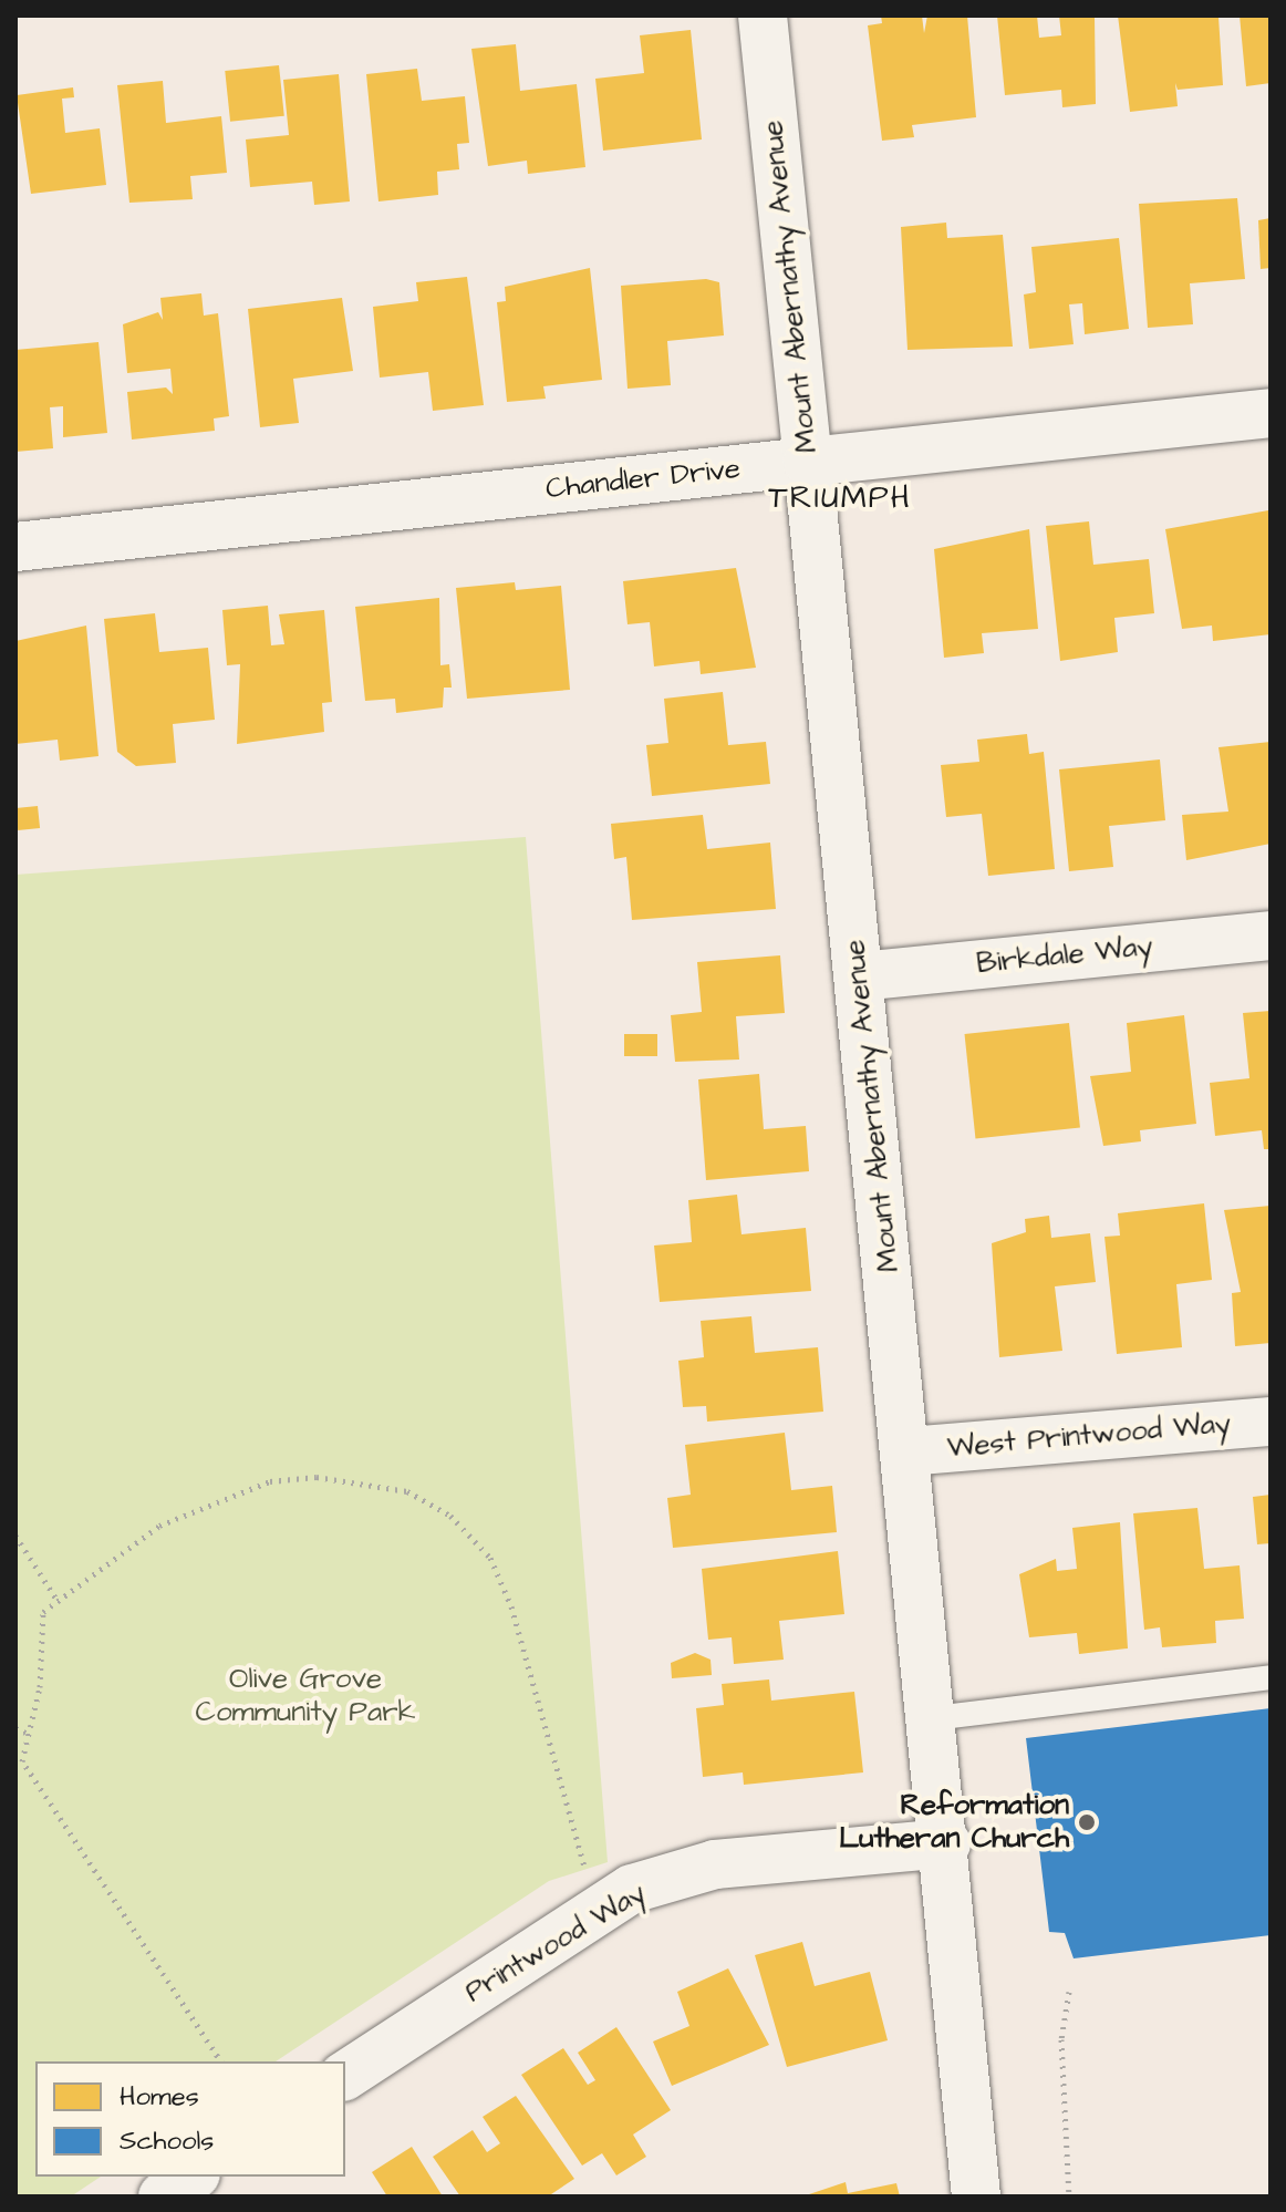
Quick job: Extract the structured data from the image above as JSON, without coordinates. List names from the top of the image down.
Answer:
{
  "streets": {
    "street": [
      "Mount Abernathy Avenue",
      "Chandler Drive",
      "Birkdale Way",
      "West Printwood Way",
      "Printwood Way"
    ]
  },
  "crossings": [
    ["Mount Abernathy Avenue", "Chandler Drive"],
    ["Mount Abernathy Avenue", "Birkdale Way"],
    ["Mount Abernathy Avenue", "West Printwood Way"],
    ["Mount Abernathy Avenue", "Printwood Way"]
  ],
  "districts": ["TRIUMPH"],
  "parks": ["Olive Grove Community Park"],
  "places": ["Reformation Lutheran Church"],
  "legend": ["Homes", "Schools"]
}
